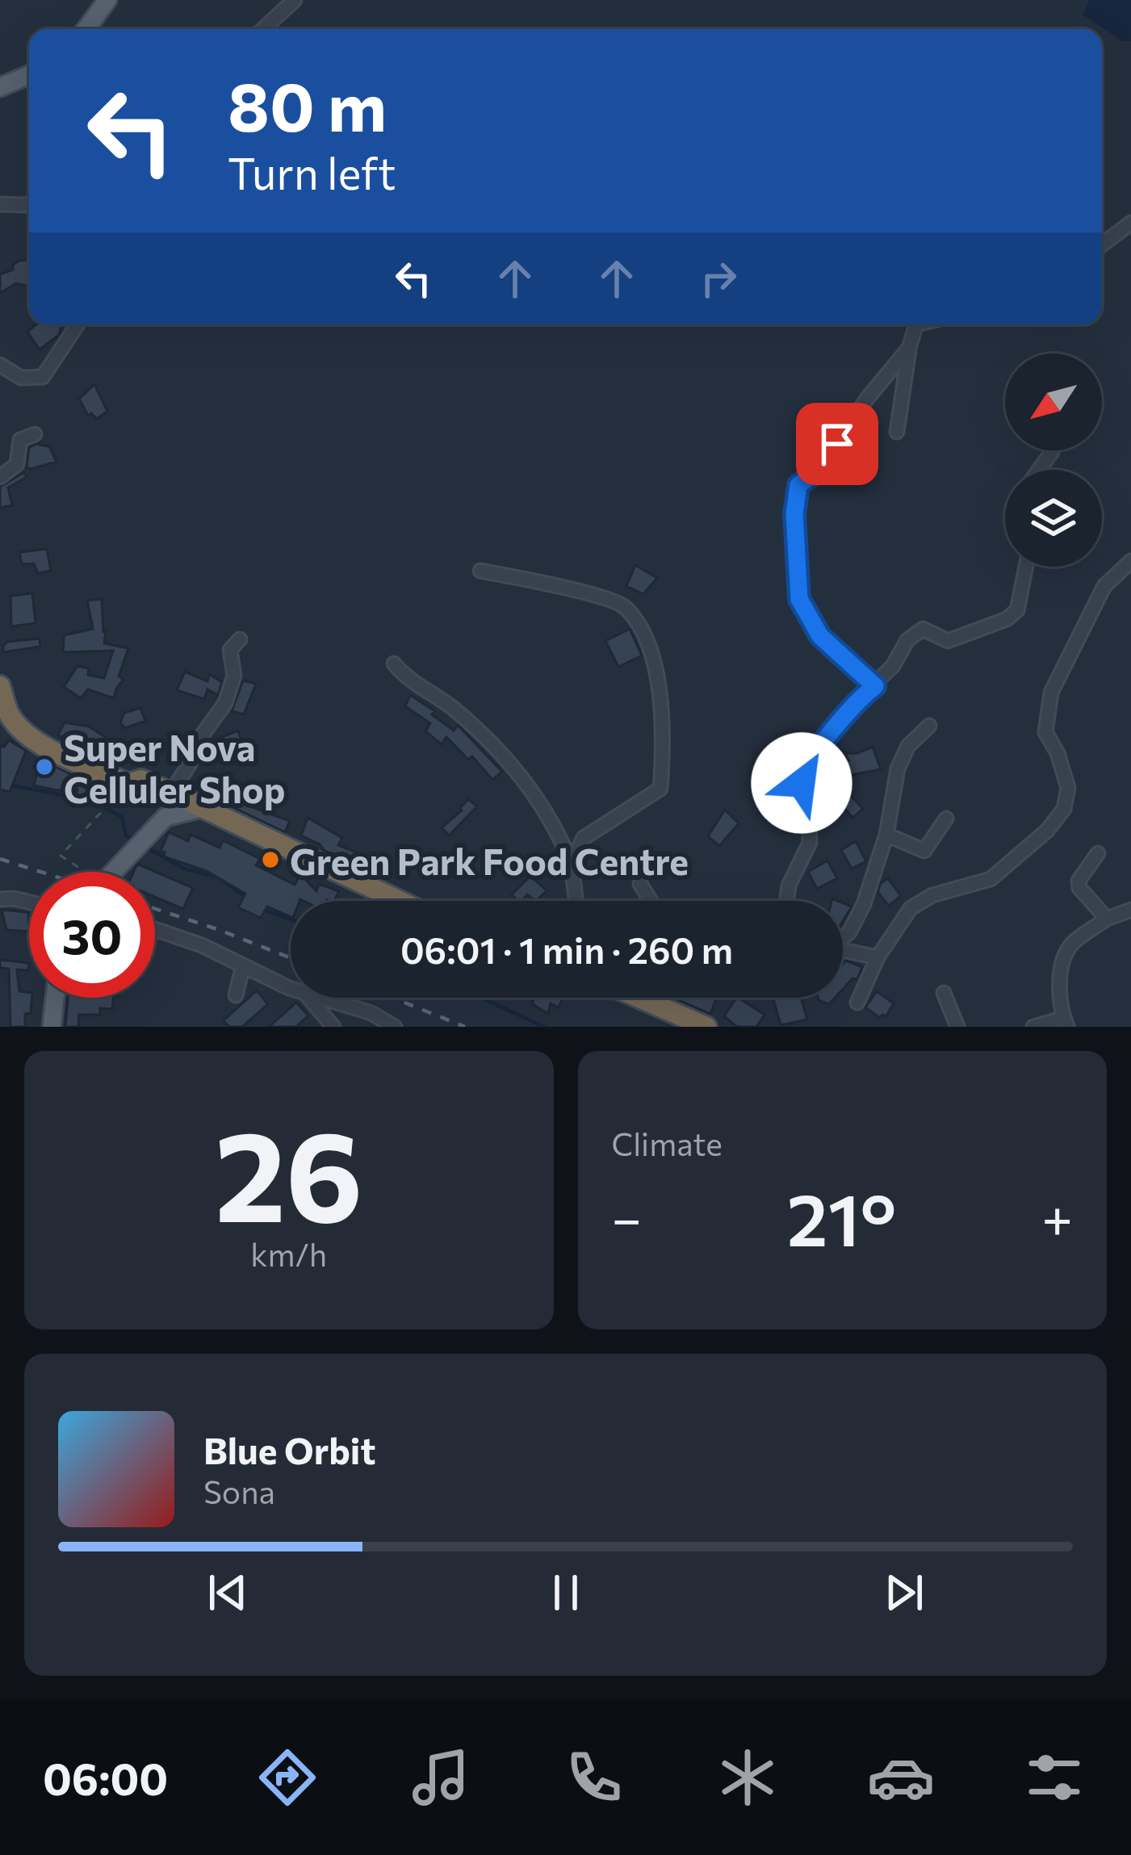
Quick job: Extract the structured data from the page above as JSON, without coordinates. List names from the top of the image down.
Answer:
{
  "places": ["Super Nova Celluler Shop", "Green Park Food Centre"],
  "north": "bottom left",
  "page": {
    "turn": ["80 m", "Turn left"],
    "limit": "30",
    "trip": "06:01 · 1 min · 260 m",
    "tile": [
      ["26", "km/h"],
      "Climate"
    ],
    "heat": ["−", "21°", "+"],
    "song": ["Blue Orbit", "Sona"],
    "tabs": "06:00"
  }
}
